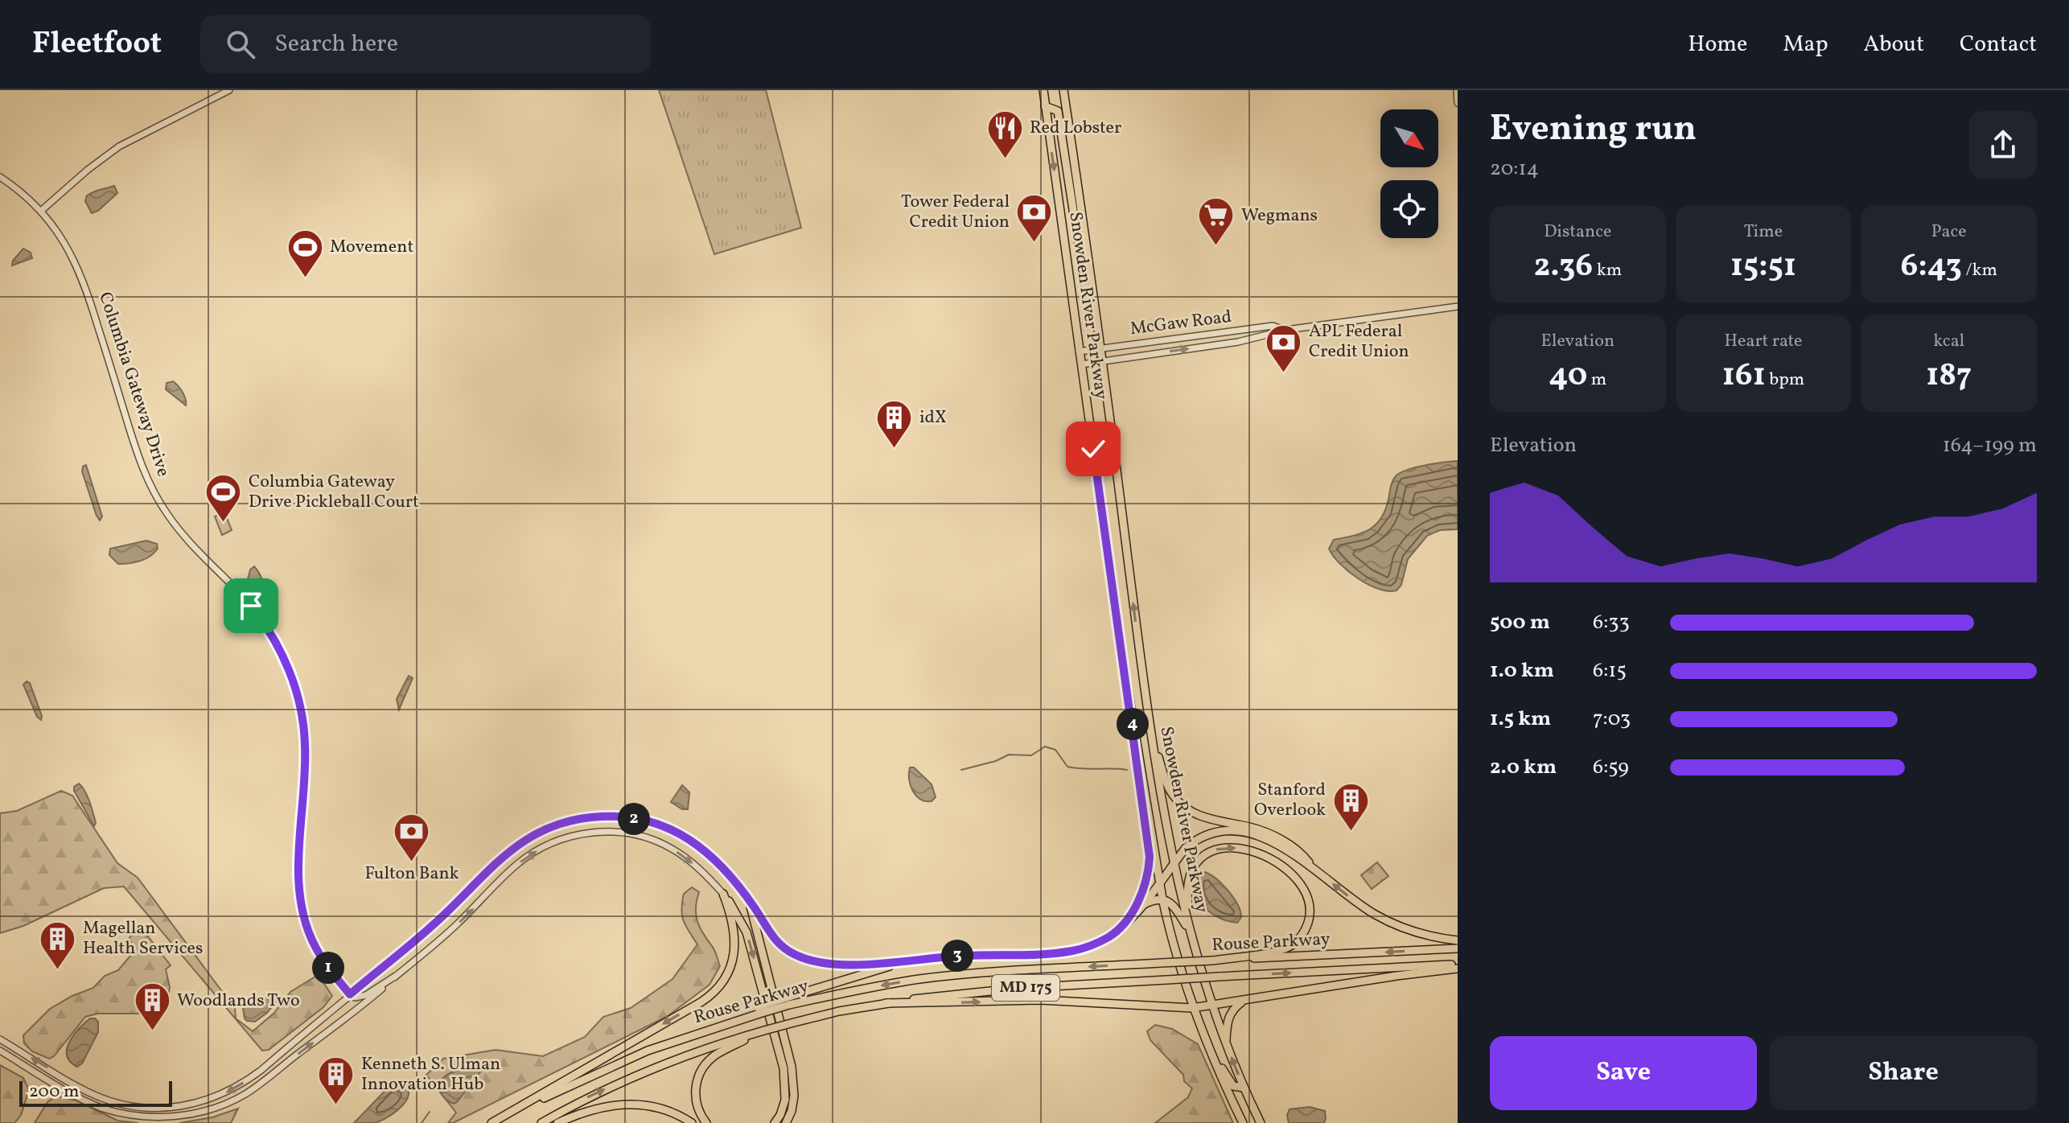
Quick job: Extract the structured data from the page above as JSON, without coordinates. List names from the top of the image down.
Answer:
{
  "streets": {
    "main road": ["Snowden River Parkway", "Rouse Parkway", "MD 175"],
    "street": ["McGaw Road", "Columbia Gateway Drive"]
  },
  "crossings": [
    ["Snowden River Parkway", "McGaw Road"]
  ],
  "places": {
    "restaurant": ["Red Lobster"],
    "bank": ["Tower Federal Credit Union", "APL Federal Credit Union", "Fulton Bank"],
    "supermarket": ["Wegmans"],
    "sports": ["Movement", "Columbia Gateway Drive Pickleball Court"],
    "building": [
      "idX",
      "Stanford Overlook",
      "Magellan Health Services",
      "Woodlands Two",
      "Kenneth S. Ulman Innovation Hub"
    ]
  },
  "scale_bar": "200 m",
  "north": "bottom right",
  "page": {
    "header": "Fleetfoot",
    "search": "Search here",
    "nav": [
      "Home",
      "Map",
      "About",
      "Contact"
    ],
    "heading": ["Evening run", "20:14"],
    "stats": [
      ["Distance", "2.36 km"],
      ["Time", "15:51"],
      ["Pace", "6:43 /km"],
      ["Elevation", "40 m"],
      ["Heart rate", "161 bpm"],
      ["kcal", "187"]
    ],
    "chart": ["Elevation", "164–199 m"],
    "list": [
      {
        "name": "500 m",
        "note": "6:33"
      },
      {
        "name": "1.0 km",
        "note": "6:15"
      },
      {
        "name": "1.5 km",
        "note": "7:03"
      },
      {
        "name": "2.0 km",
        "note": "6:59"
      }
    ],
    "pins": [
      "4",
      "2",
      "3",
      "1"
    ],
    "buttons": ["Save", "Share"],
    "scale": "200 m"
  }
}
